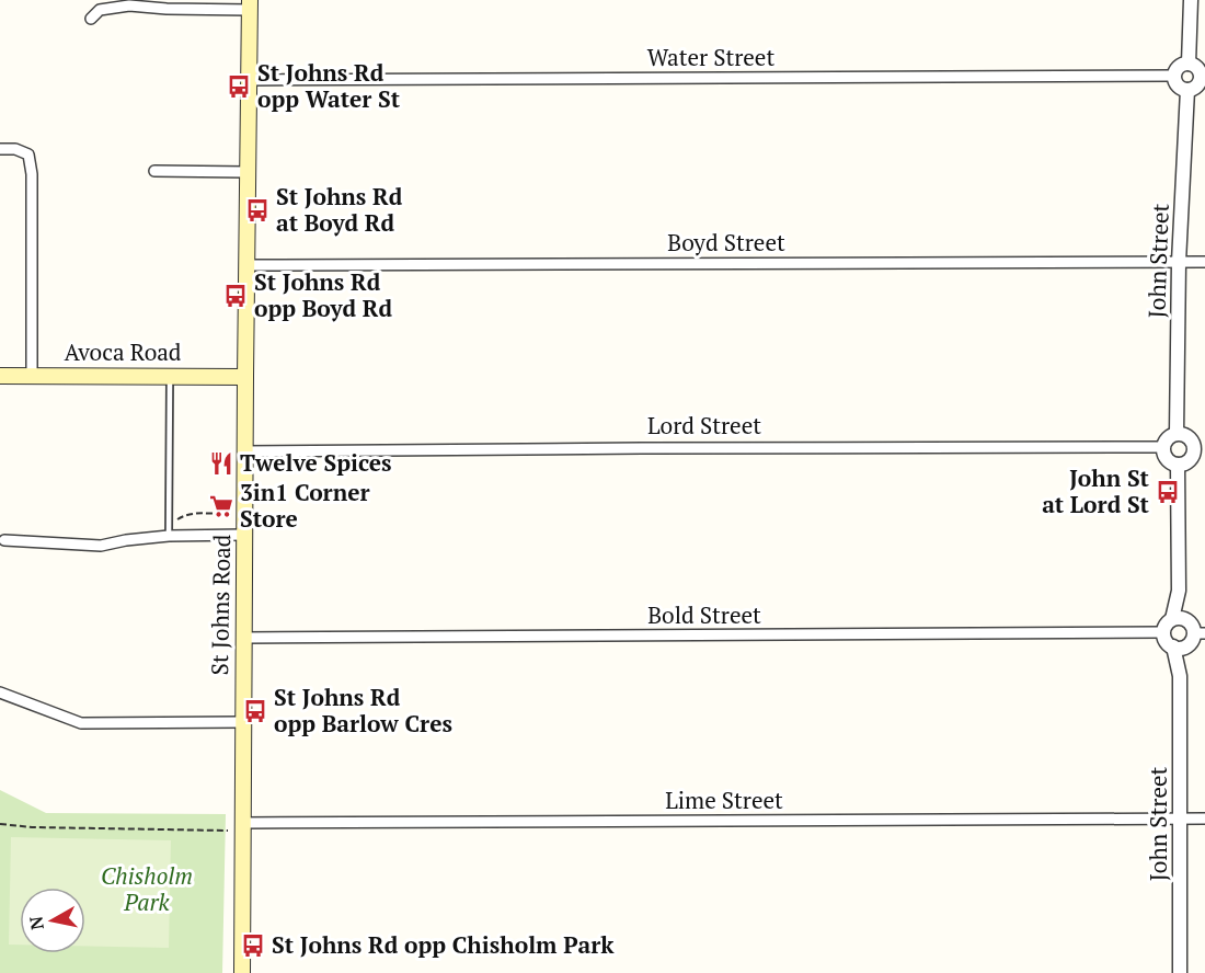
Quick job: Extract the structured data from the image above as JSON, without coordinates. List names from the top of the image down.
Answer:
{
  "streets": {
    "main road": ["Avoca Road", "St Johns Road"],
    "street": [
      "Water Street",
      "Boyd Street",
      "John Street",
      "Lord Street",
      "Bold Street",
      "Lime Street"
    ]
  },
  "crossings": [
    ["Water Street", "John Street"],
    ["Water Street", "St Johns Road"],
    ["Boyd Street", "John Street"],
    ["Boyd Street", "St Johns Road"],
    ["John Street", "Lord Street"],
    ["John Street", "Bold Street"],
    ["John Street", "Lime Street"],
    ["Avoca Road", "St Johns Road"],
    ["Lord Street", "St Johns Road"],
    ["St Johns Road", "Bold Street"],
    ["St Johns Road", "Lime Street"]
  ],
  "parks": ["Chisholm Park"],
  "places": {
    "bus stop": [
      "St Johns Rd opp Water St",
      "St Johns Rd at Boyd Rd",
      "St Johns Rd opp Boyd Rd",
      "John St at Lord St",
      "St Johns Rd opp Barlow Cres",
      "St Johns Rd opp Chisholm Park"
    ],
    "restaurant": ["Twelve Spices"],
    "supermarket": ["3in1 Corner Store"]
  },
  "north": "left"
}
